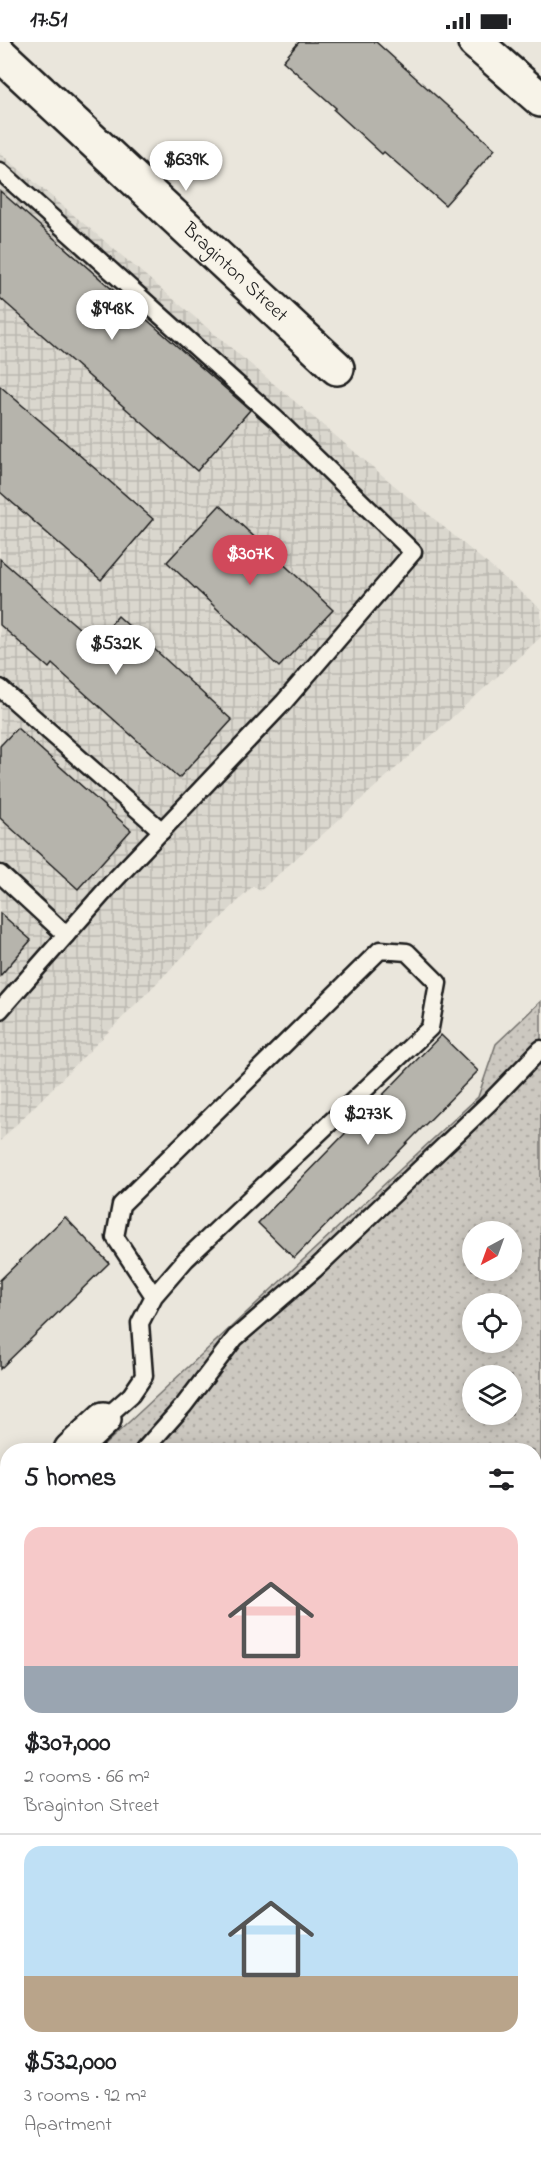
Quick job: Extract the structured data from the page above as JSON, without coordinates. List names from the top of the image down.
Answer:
{
  "streets": {
    "street": ["Braginton Street"]
  },
  "north": "bottom left",
  "page": {
    "status": "17:51",
    "price": [
      "$639K",
      "$948K",
      "$307K",
      "$532K",
      "$273K"
    ],
    "heading": "5 homes",
    "list": [
      {
        "name": "$307,000",
        "note": "2 rooms · 66 m² · Braginton Street"
      },
      {
        "name": "$532,000",
        "note": "3 rooms · 92 m² · Apartment"
      }
    ]
  }
}
